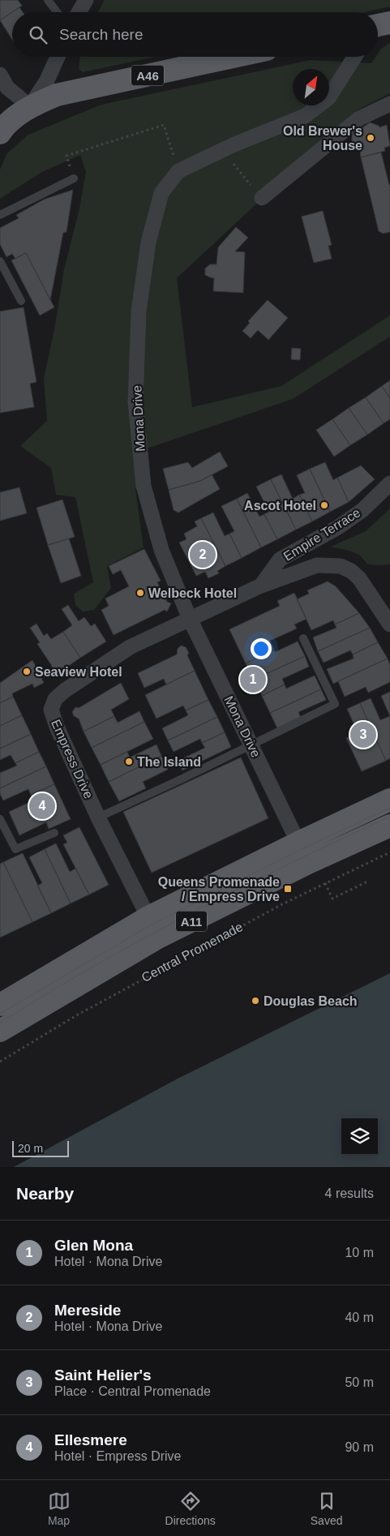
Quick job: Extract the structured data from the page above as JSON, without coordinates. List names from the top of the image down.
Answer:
{
  "streets": {
    "main road": ["A46", "A11", "Central Promenade"],
    "street": ["Mona Drive", "Empire Terrace", "Empress Drive"]
  },
  "crossings": [
    ["Mona Drive", "Empire Terrace"],
    ["Mona Drive", "Empress Drive"],
    ["Mona Drive", "A11"],
    ["Mona Drive", "Central Promenade"],
    ["Empire Terrace", "Empress Drive"],
    ["Empress Drive", "A11"],
    ["Empress Drive", "Central Promenade"]
  ],
  "places": {
    "other": [
      "Old Brewer's House",
      "Ascot Hotel",
      "Welbeck Hotel",
      "Seaview Hotel",
      "The Island",
      "Douglas Beach"
    ],
    "transit": ["Queens Promenade / Empress Drive"]
  },
  "scale_bar": "20 m",
  "north": "top right",
  "page": {
    "search": "Search here",
    "pins": [
      "2",
      "1",
      "3",
      "4"
    ],
    "scale": "20 m",
    "heading": ["Nearby", "4 results"],
    "list": [
      {
        "mark": "1",
        "name": "Glen Mona",
        "note": "Hotel · Mona Drive",
        "value": "10 m"
      },
      {
        "mark": "2",
        "name": "Mereside",
        "note": "Hotel · Mona Drive",
        "value": "40 m"
      },
      {
        "mark": "3",
        "name": "Saint Helier's",
        "note": "Place · Central Promenade",
        "value": "50 m"
      },
      {
        "mark": "4",
        "name": "Ellesmere",
        "note": "Hotel · Empress Drive",
        "value": "90 m"
      }
    ],
    "nav": ["Map", "Directions", "Saved"]
  }
}
